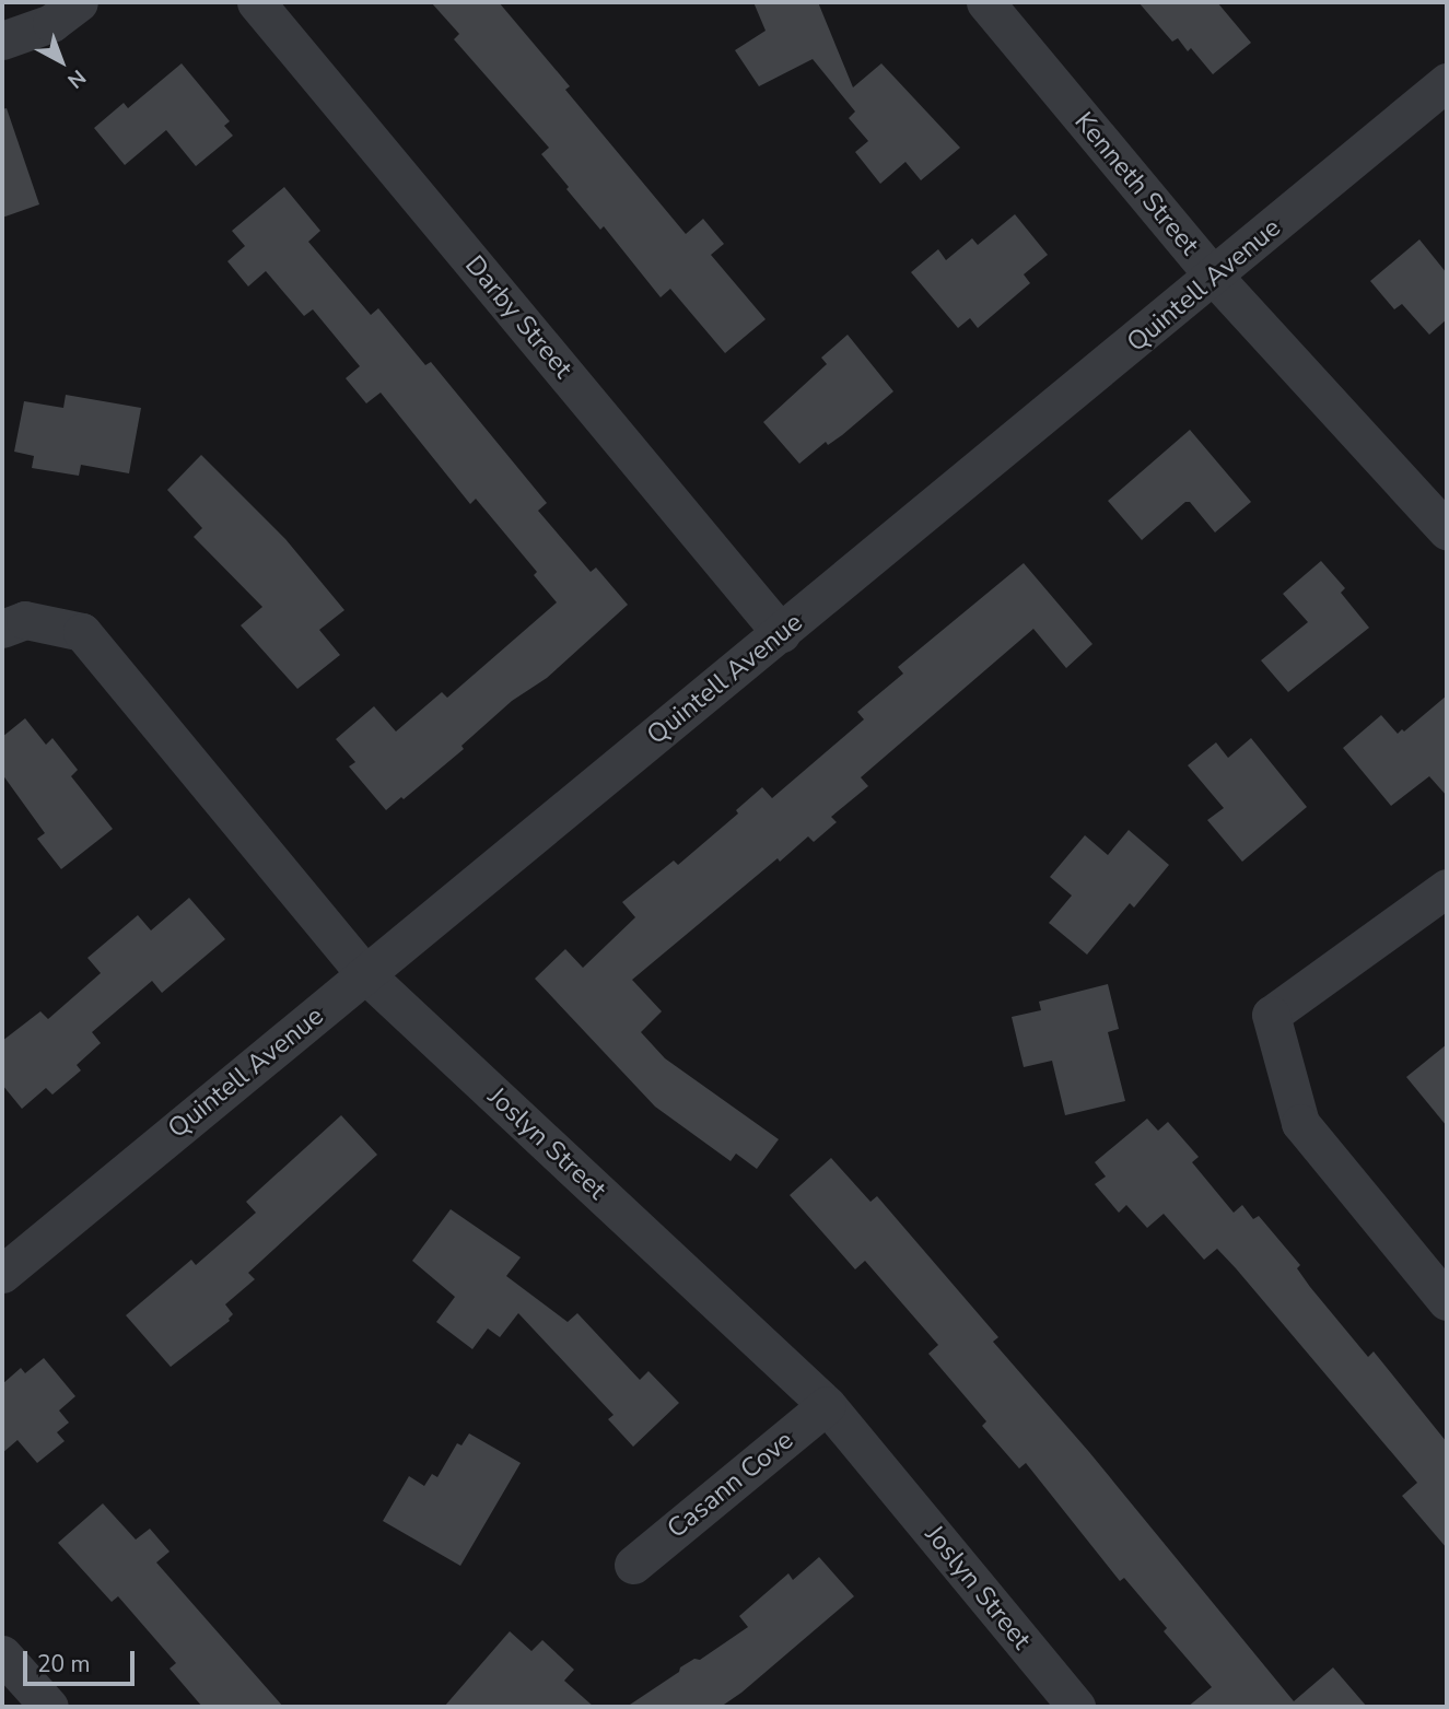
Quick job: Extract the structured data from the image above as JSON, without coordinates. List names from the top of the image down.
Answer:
{
  "streets": {
    "street": [
      "Kenneth Street",
      "Quintell Avenue",
      "Darby Street",
      "Joslyn Street",
      "Casann Cove"
    ]
  },
  "crossings": [
    ["Kenneth Street", "Quintell Avenue"],
    ["Quintell Avenue", "Darby Street"],
    ["Quintell Avenue", "Joslyn Street"],
    ["Joslyn Street", "Casann Cove"]
  ],
  "scale_bar": "20 m",
  "north": "bottom right"
}
